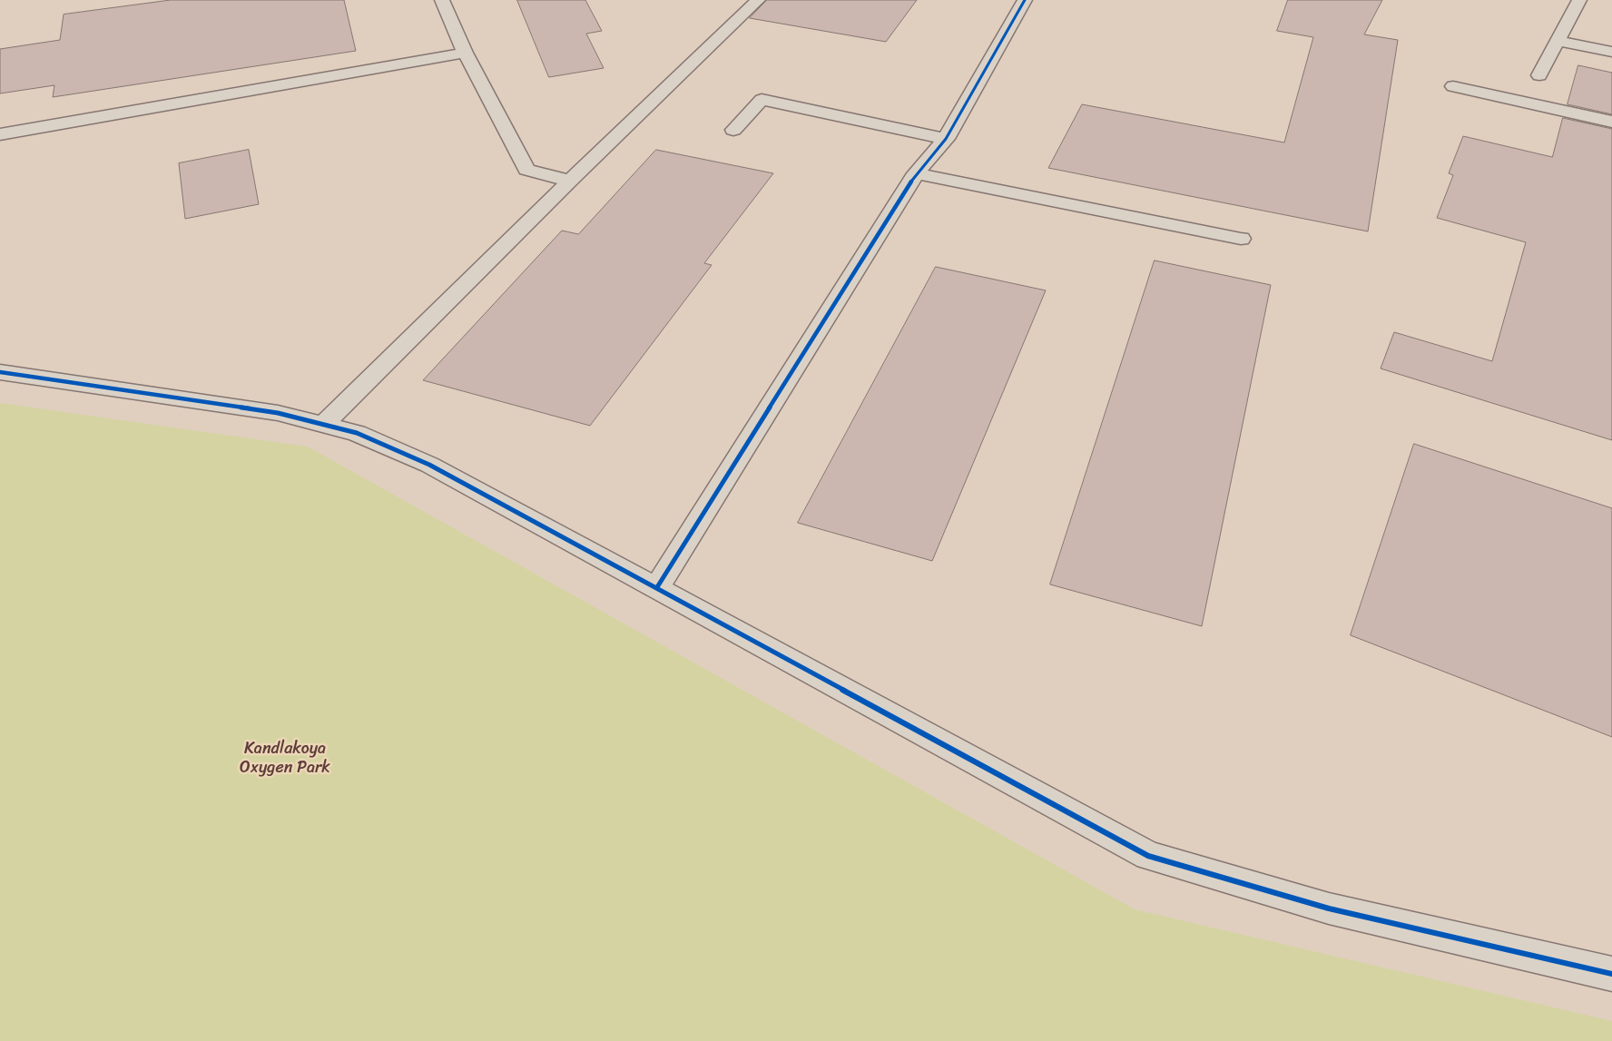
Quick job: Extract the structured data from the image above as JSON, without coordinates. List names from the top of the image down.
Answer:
{
  "parks": ["Kandlakoya Oxygen Park"]
}
